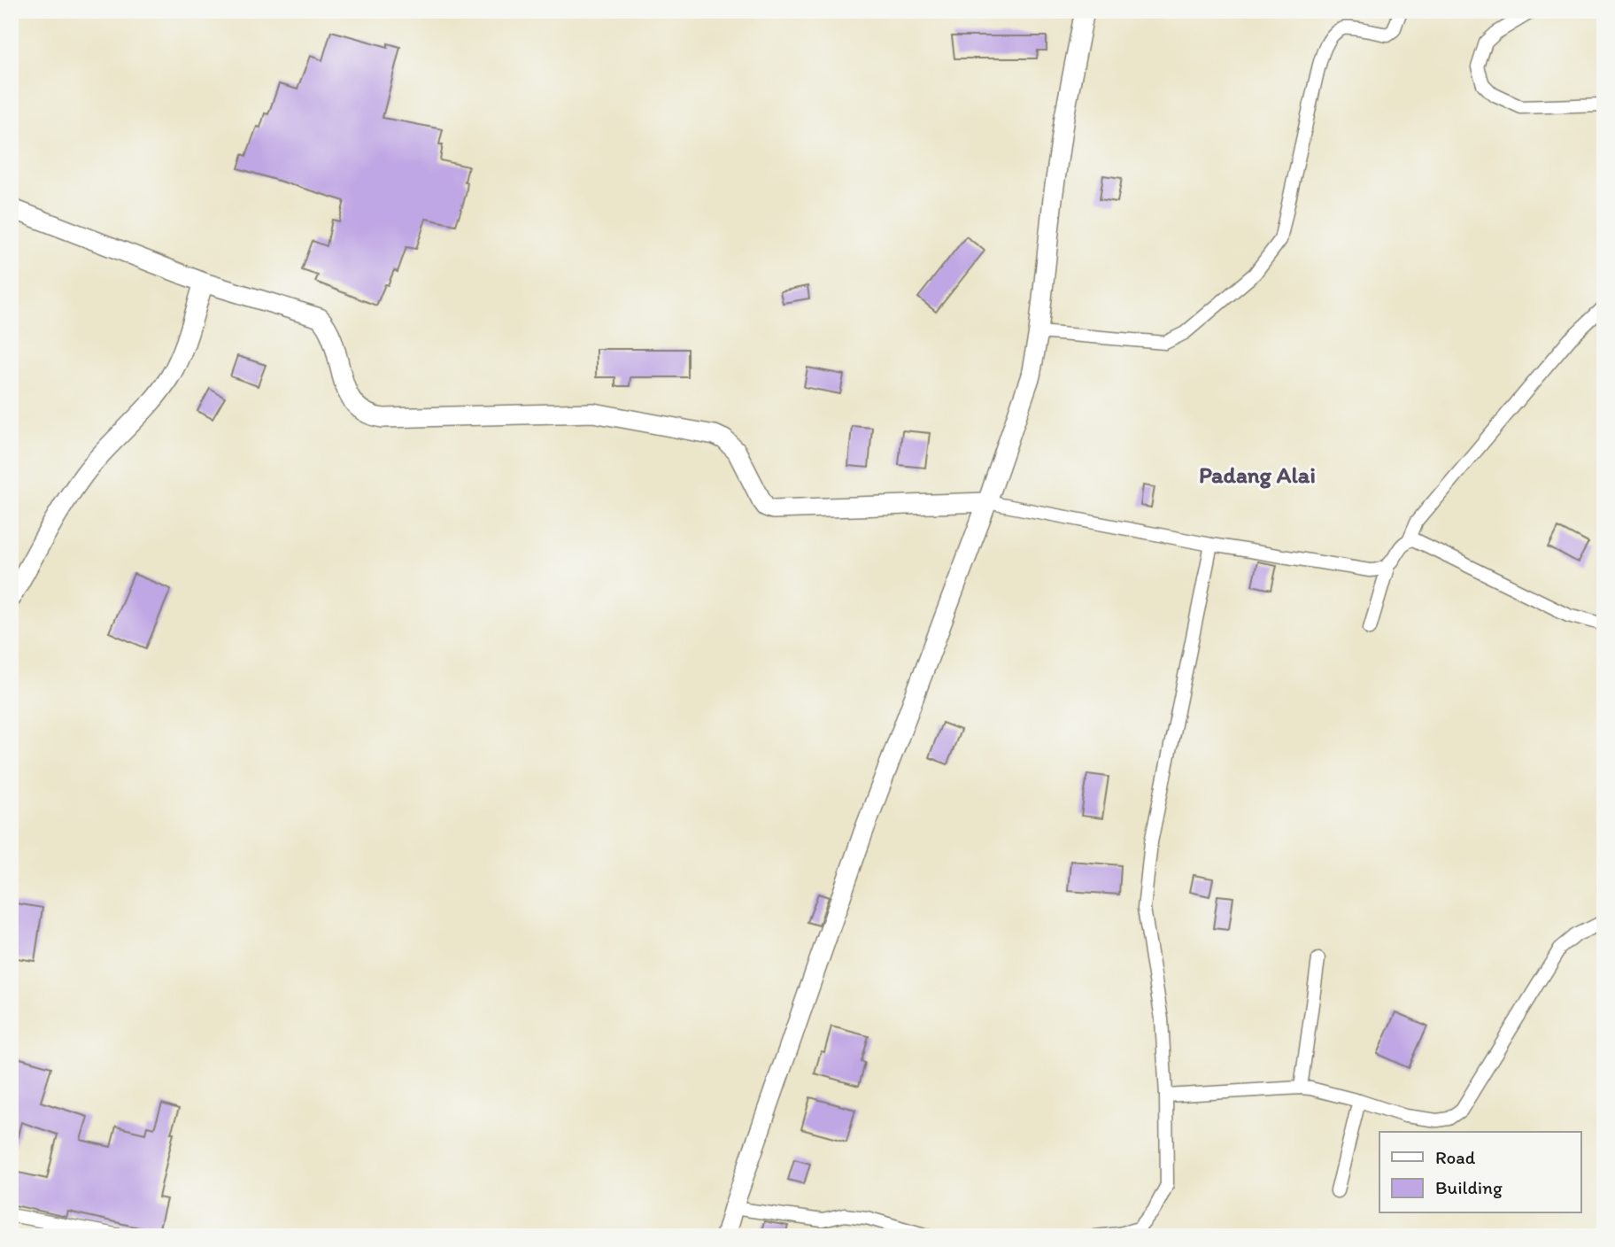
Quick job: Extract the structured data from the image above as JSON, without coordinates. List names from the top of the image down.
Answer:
{
  "districts": ["Padang Alai"],
  "legend": ["Road", "Building"]
}
